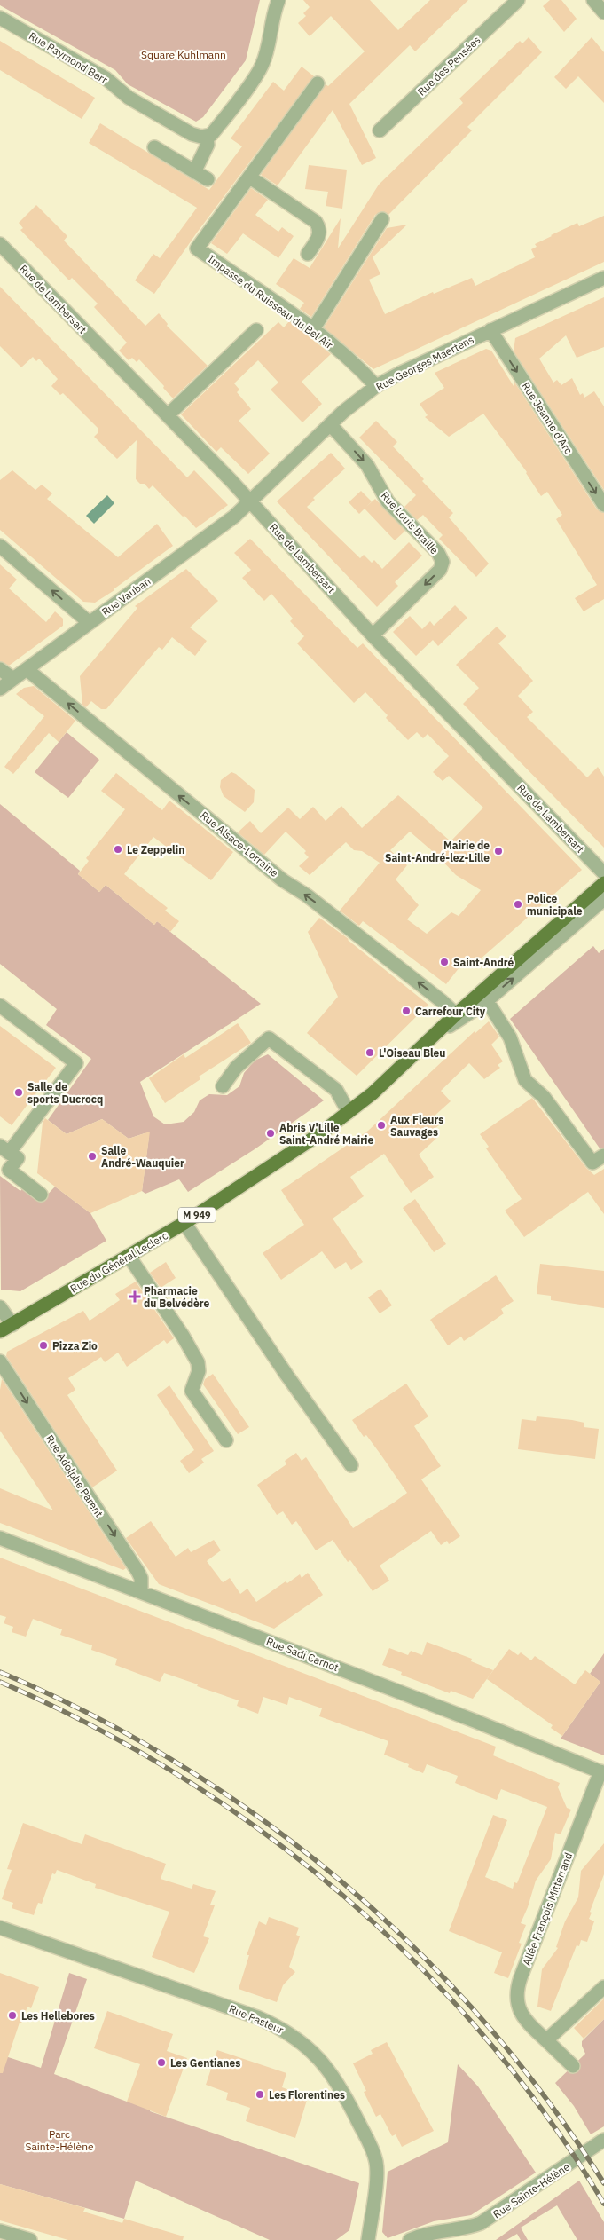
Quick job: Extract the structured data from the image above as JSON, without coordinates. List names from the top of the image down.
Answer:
{
  "streets": {
    "main road": ["M 949", "Rue du Général Leclerc"],
    "street": [
      "Rue Raymond Berr",
      "Rue des Pensées",
      "Rue de Lambersart",
      "Impasse du Ruisseau du Bel Air",
      "Rue Georges Maertens",
      "Rue Jeanne d'Arc",
      "Rue Louis Braille",
      "Rue Vauban",
      "Rue Alsace-Lorraine",
      "Rue Adolphe Parent",
      "Rue Sadi Carnot",
      "Allée François Mitterrand",
      "Rue Pasteur",
      "Rue Sainte-Hélène"
    ]
  },
  "crossings": [
    ["Rue de Lambersart", "Rue Georges Maertens"],
    ["Rue de Lambersart", "Rue Louis Braille"],
    ["Rue de Lambersart", "Rue Vauban"],
    ["Impasse du Ruisseau du Bel Air", "Rue Georges Maertens"],
    ["Rue Georges Maertens", "Rue Jeanne d'Arc"],
    ["Rue Georges Maertens", "Rue Louis Braille"],
    ["Rue Georges Maertens", "Rue Vauban"],
    ["Rue Vauban", "Rue Alsace-Lorraine"],
    ["Rue Alsace-Lorraine", "Rue du Général Leclerc"],
    ["Rue Adolphe Parent", "Rue Sadi Carnot"],
    ["Rue Sadi Carnot", "Allée François Mitterrand"]
  ],
  "one_way": ["Rue Jeanne d'Arc", "Rue Alsace-Lorraine", "Rue Adolphe Parent"],
  "parks": ["Square Kuhlmann", "Parc Sainte-Hélène"],
  "places": {
    "other": [
      "Le Zeppelin",
      "Mairie de Saint-André-lez-Lille",
      "Police municipale",
      "Saint-André",
      "Carrefour City",
      "L'Oiseau Bleu",
      "Salle de sports Ducrocq",
      "Aux Fleurs Sauvages",
      "Abris V'Lille Saint-André Mairie",
      "Salle André-Wauquier",
      "Pizza Zio",
      "Les Hellebores",
      "Les Gentianes",
      "Les Florentines"
    ],
    "health": ["Pharmacie du Belvédère"]
  }
}
